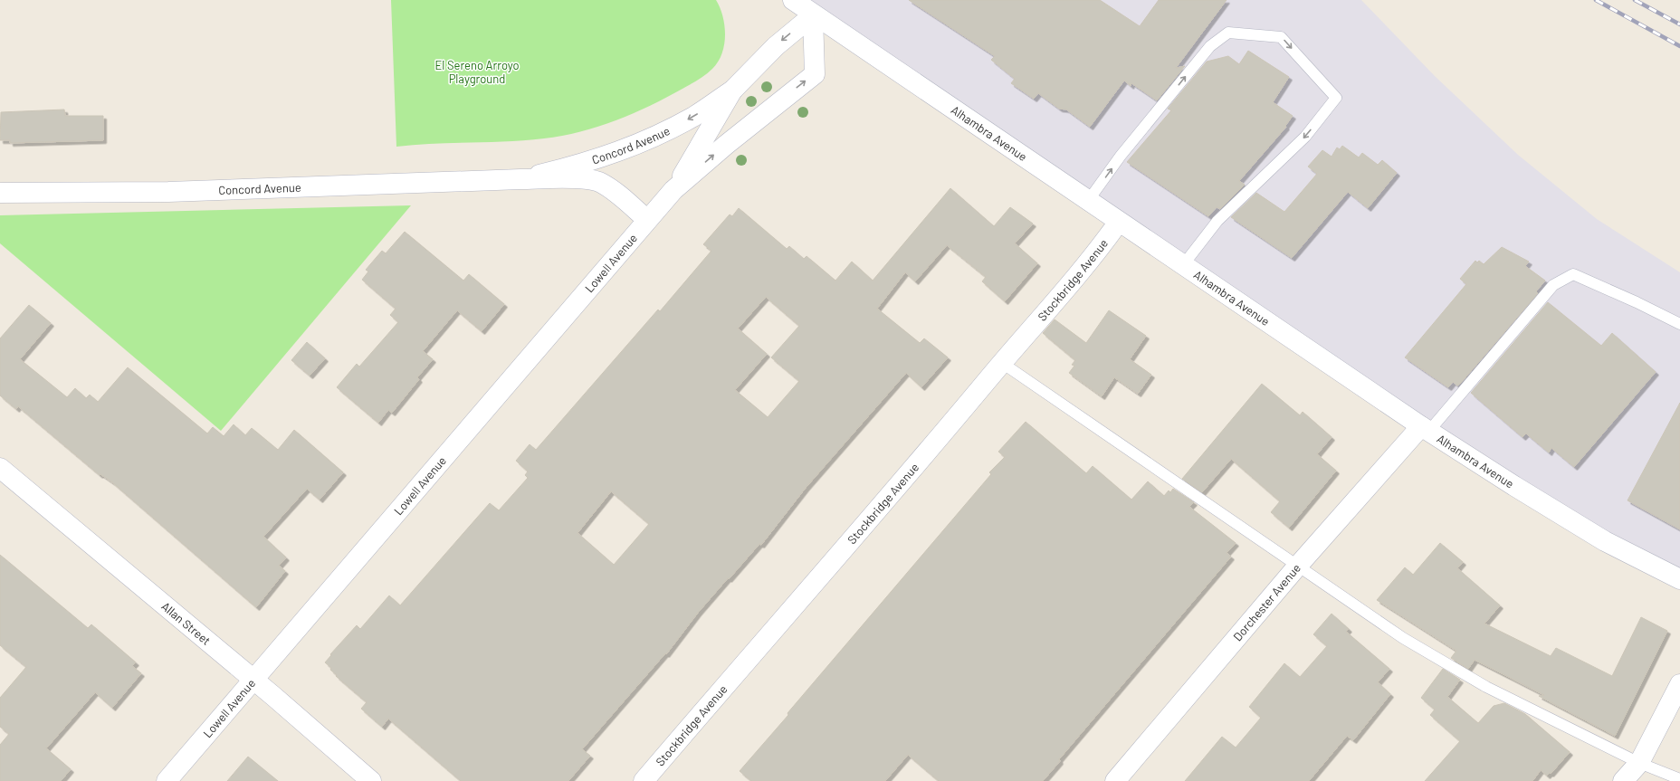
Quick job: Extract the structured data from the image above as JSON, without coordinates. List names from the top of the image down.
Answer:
{
  "streets": {
    "street": [
      "Alhambra Avenue",
      "Concord Avenue",
      "Lowell Avenue",
      "Stockbridge Avenue",
      "Dorchester Avenue",
      "Allan Street"
    ]
  },
  "crossings": [
    ["Alhambra Avenue", "Lowell Avenue"],
    ["Alhambra Avenue", "Stockbridge Avenue"],
    ["Alhambra Avenue", "Dorchester Avenue"],
    ["Concord Avenue", "Lowell Avenue"],
    ["Lowell Avenue", "Allan Street"]
  ],
  "parks": ["El Sereno Arroyo Playground"]
}
